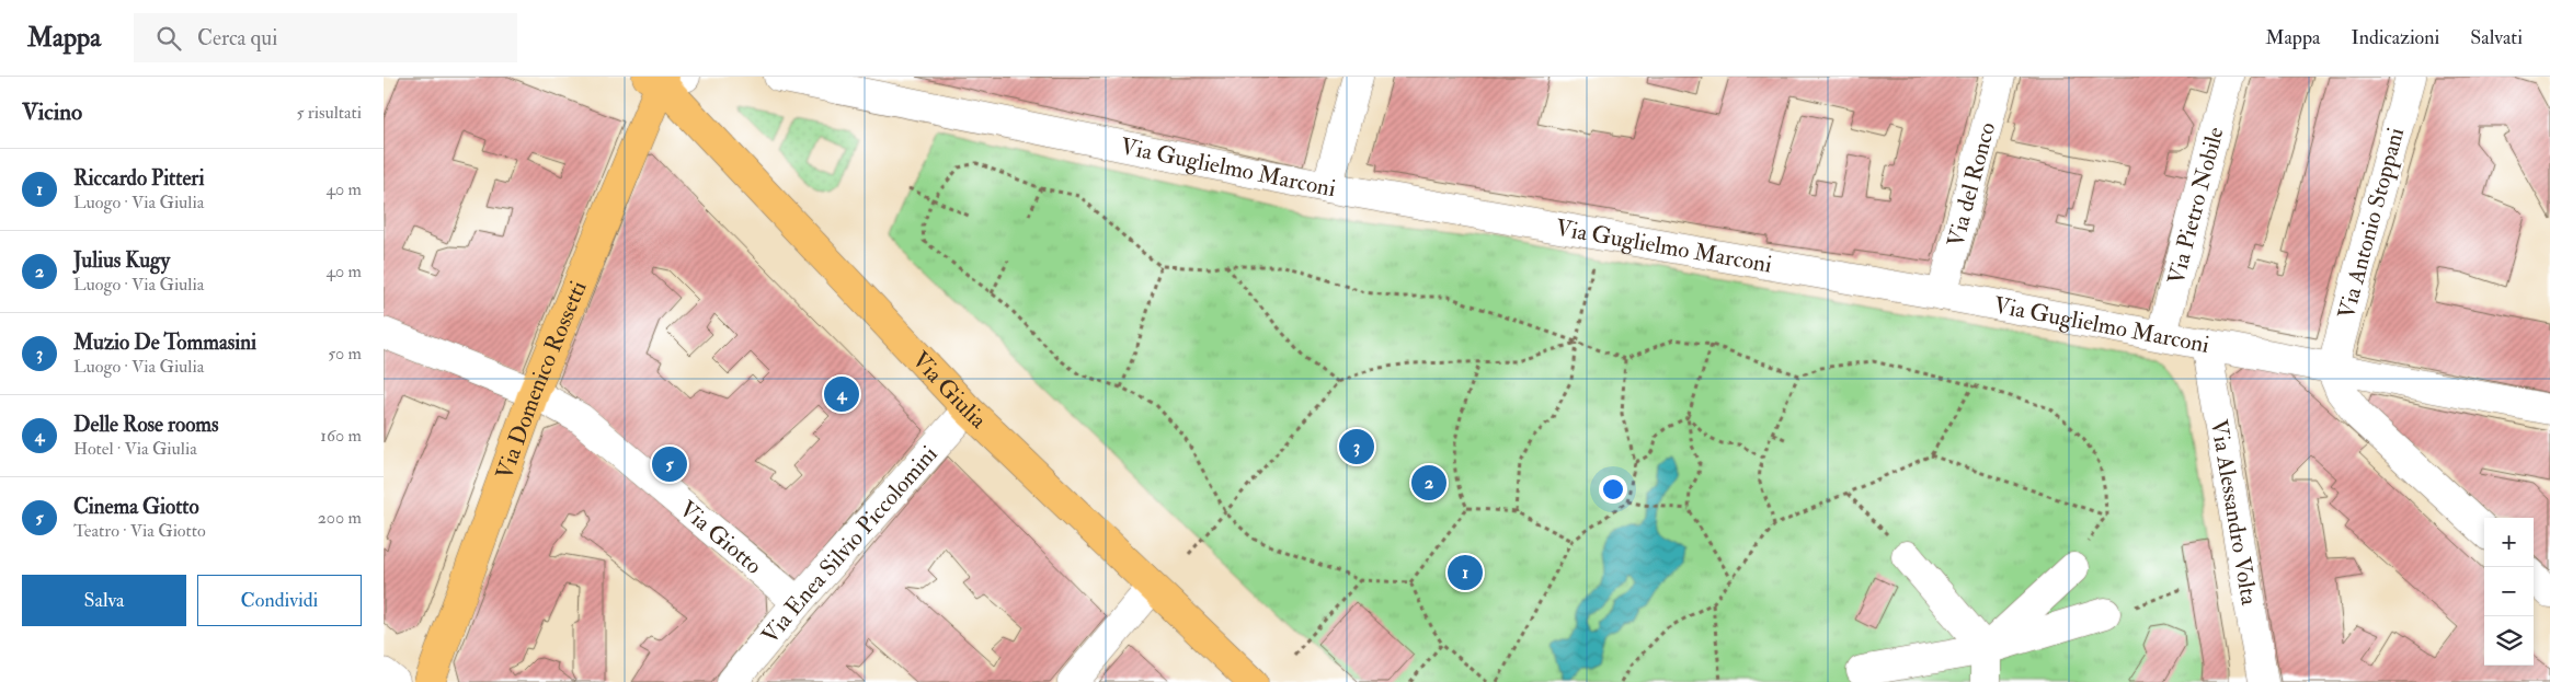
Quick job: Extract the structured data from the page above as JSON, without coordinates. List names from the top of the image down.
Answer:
{
  "streets": {
    "main road": ["Via Domenico Rossetti", "Via Giulia"],
    "street": [
      "Via Guglielmo Marconi",
      "Via del Ronco",
      "Via Pietro Nobile",
      "Via Antonio Stoppani",
      "Via Alessandro Volta",
      "Via Giotto",
      "Via Enea Silvio Piccolomini"
    ]
  },
  "crossings": [
    ["Via Guglielmo Marconi", "Via del Ronco"],
    ["Via Guglielmo Marconi", "Via Pietro Nobile"],
    ["Via Guglielmo Marconi", "Via Antonio Stoppani"],
    ["Via Guglielmo Marconi", "Via Alessandro Volta"],
    ["Via Domenico Rossetti", "Via Giulia"],
    ["Via Domenico Rossetti", "Via Giotto"],
    ["Via Giulia", "Via Enea Silvio Piccolomini"],
    ["Via Giotto", "Via Enea Silvio Piccolomini"]
  ],
  "page": {
    "header": "Mappa",
    "search": "Cerca qui",
    "nav": ["Mappa", "Indicazioni", "Salvati"],
    "heading": ["Vicino", "5 risultati"],
    "list": [
      {
        "mark": "1",
        "name": "Riccardo Pitteri",
        "note": "Luogo · Via Giulia",
        "value": "40 m"
      },
      {
        "mark": "2",
        "name": "Julius Kugy",
        "note": "Luogo · Via Giulia",
        "value": "40 m"
      },
      {
        "mark": "3",
        "name": "Muzio De Tommasini",
        "note": "Luogo · Via Giulia",
        "value": "50 m"
      },
      {
        "mark": "4",
        "name": "Delle Rose rooms",
        "note": "Hotel · Via Giulia",
        "value": "160 m"
      },
      {
        "mark": "5",
        "name": "Cinema Giotto",
        "note": "Teatro · Via Giotto",
        "value": "200 m"
      }
    ],
    "pins": [
      "4",
      "3",
      "5",
      "2",
      "1"
    ],
    "map_buttons": ["+", "−"],
    "buttons": ["Salva", "Condividi"]
  }
}
